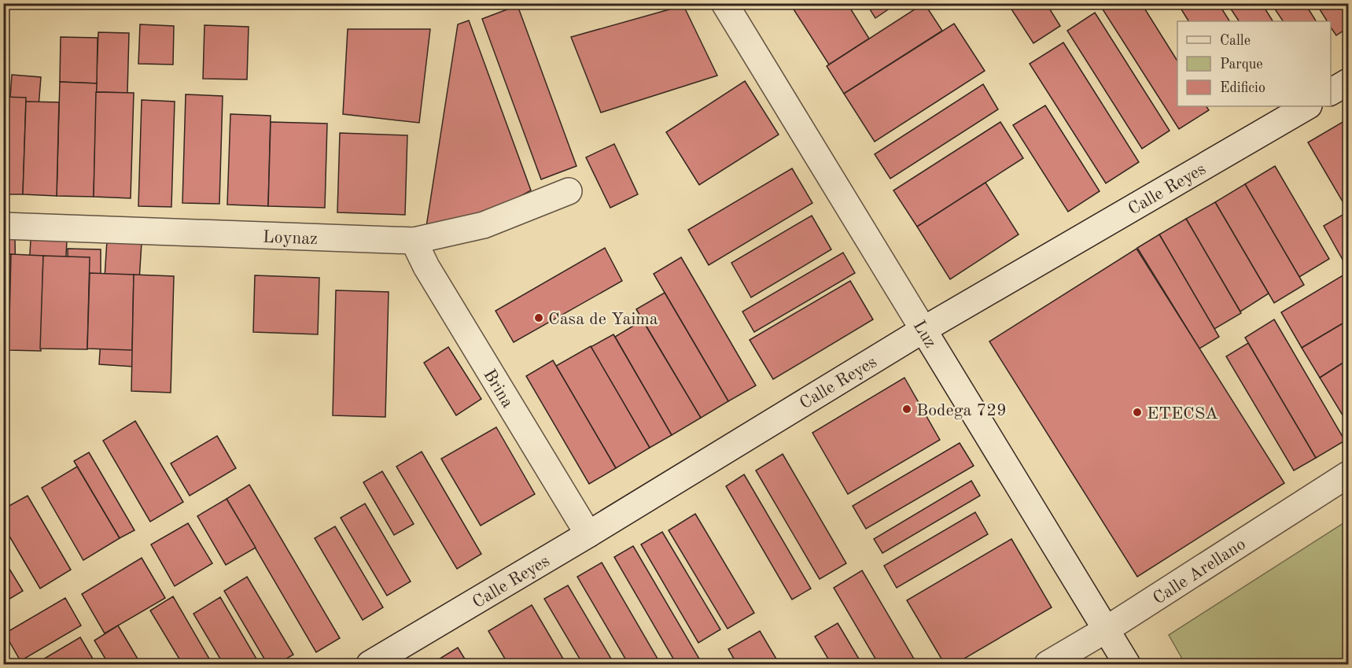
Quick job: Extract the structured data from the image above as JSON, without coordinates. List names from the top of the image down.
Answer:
{
  "streets": {
    "street": [
      "Calle Reyes",
      "Loynaz",
      "Luz",
      "Brina",
      "Calle Arellano"
    ]
  },
  "crossings": [
    ["Calle Reyes", "Luz"],
    ["Calle Reyes", "Brina"],
    ["Loynaz", "Brina"],
    ["Luz", "Calle Arellano"]
  ],
  "places": ["Casa de Yaima", "Bodega 729", "ETECSA"],
  "legend": ["Calle", "Parque", "Edificio"]
}
